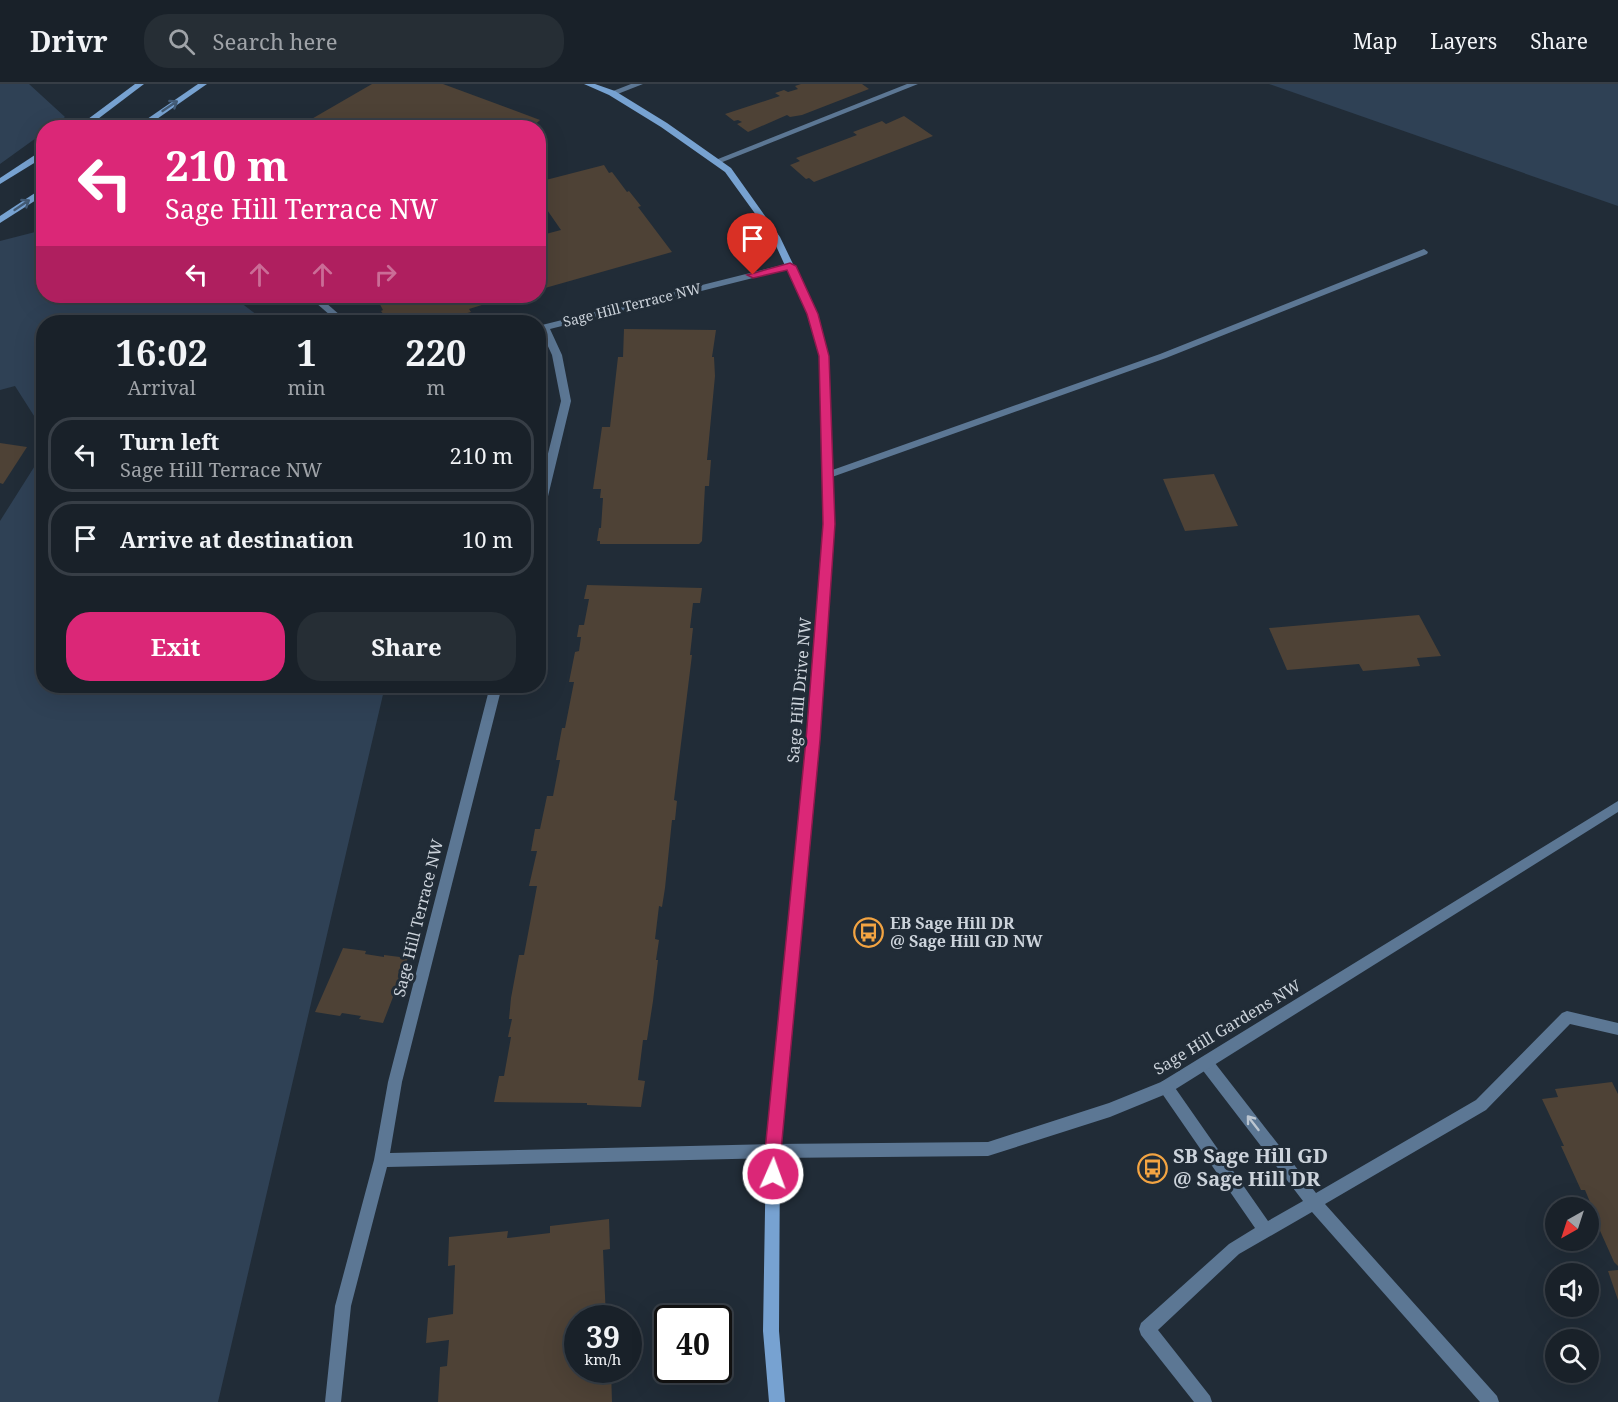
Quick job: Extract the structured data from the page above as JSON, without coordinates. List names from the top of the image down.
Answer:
{
  "streets": {
    "street": ["Sage Hill Terrace NW", "Sage Hill Drive NW", "Sage Hill Gardens NW"]
  },
  "crossings": [
    ["Sage Hill Terrace NW", "Sage Hill Drive NW"],
    ["Sage Hill Drive NW", "Sage Hill Gardens NW"]
  ],
  "places": {
    "bus stop": ["EB Sage Hill DR @ Sage Hill GD NW", "SB Sage Hill GD @ Sage Hill DR"]
  },
  "north": "bottom left",
  "page": {
    "header": "Drivr",
    "search": "Search here",
    "nav": ["Map", "Layers", "Share"],
    "turn": ["210 m", "Sage Hill Terrace NW"],
    "eta": [
      "16:02",
      "Arrival",
      "1",
      "min",
      "220",
      "m"
    ],
    "list": [
      {
        "name": "Turn left",
        "note": "Sage Hill Terrace NW",
        "value": "210 m"
      },
      {
        "name": "Arrive at destination",
        "value": "10 m"
      }
    ],
    "buttons": ["Exit", "Share"],
    "speed": "39 km/h",
    "limit": "40"
  }
}
